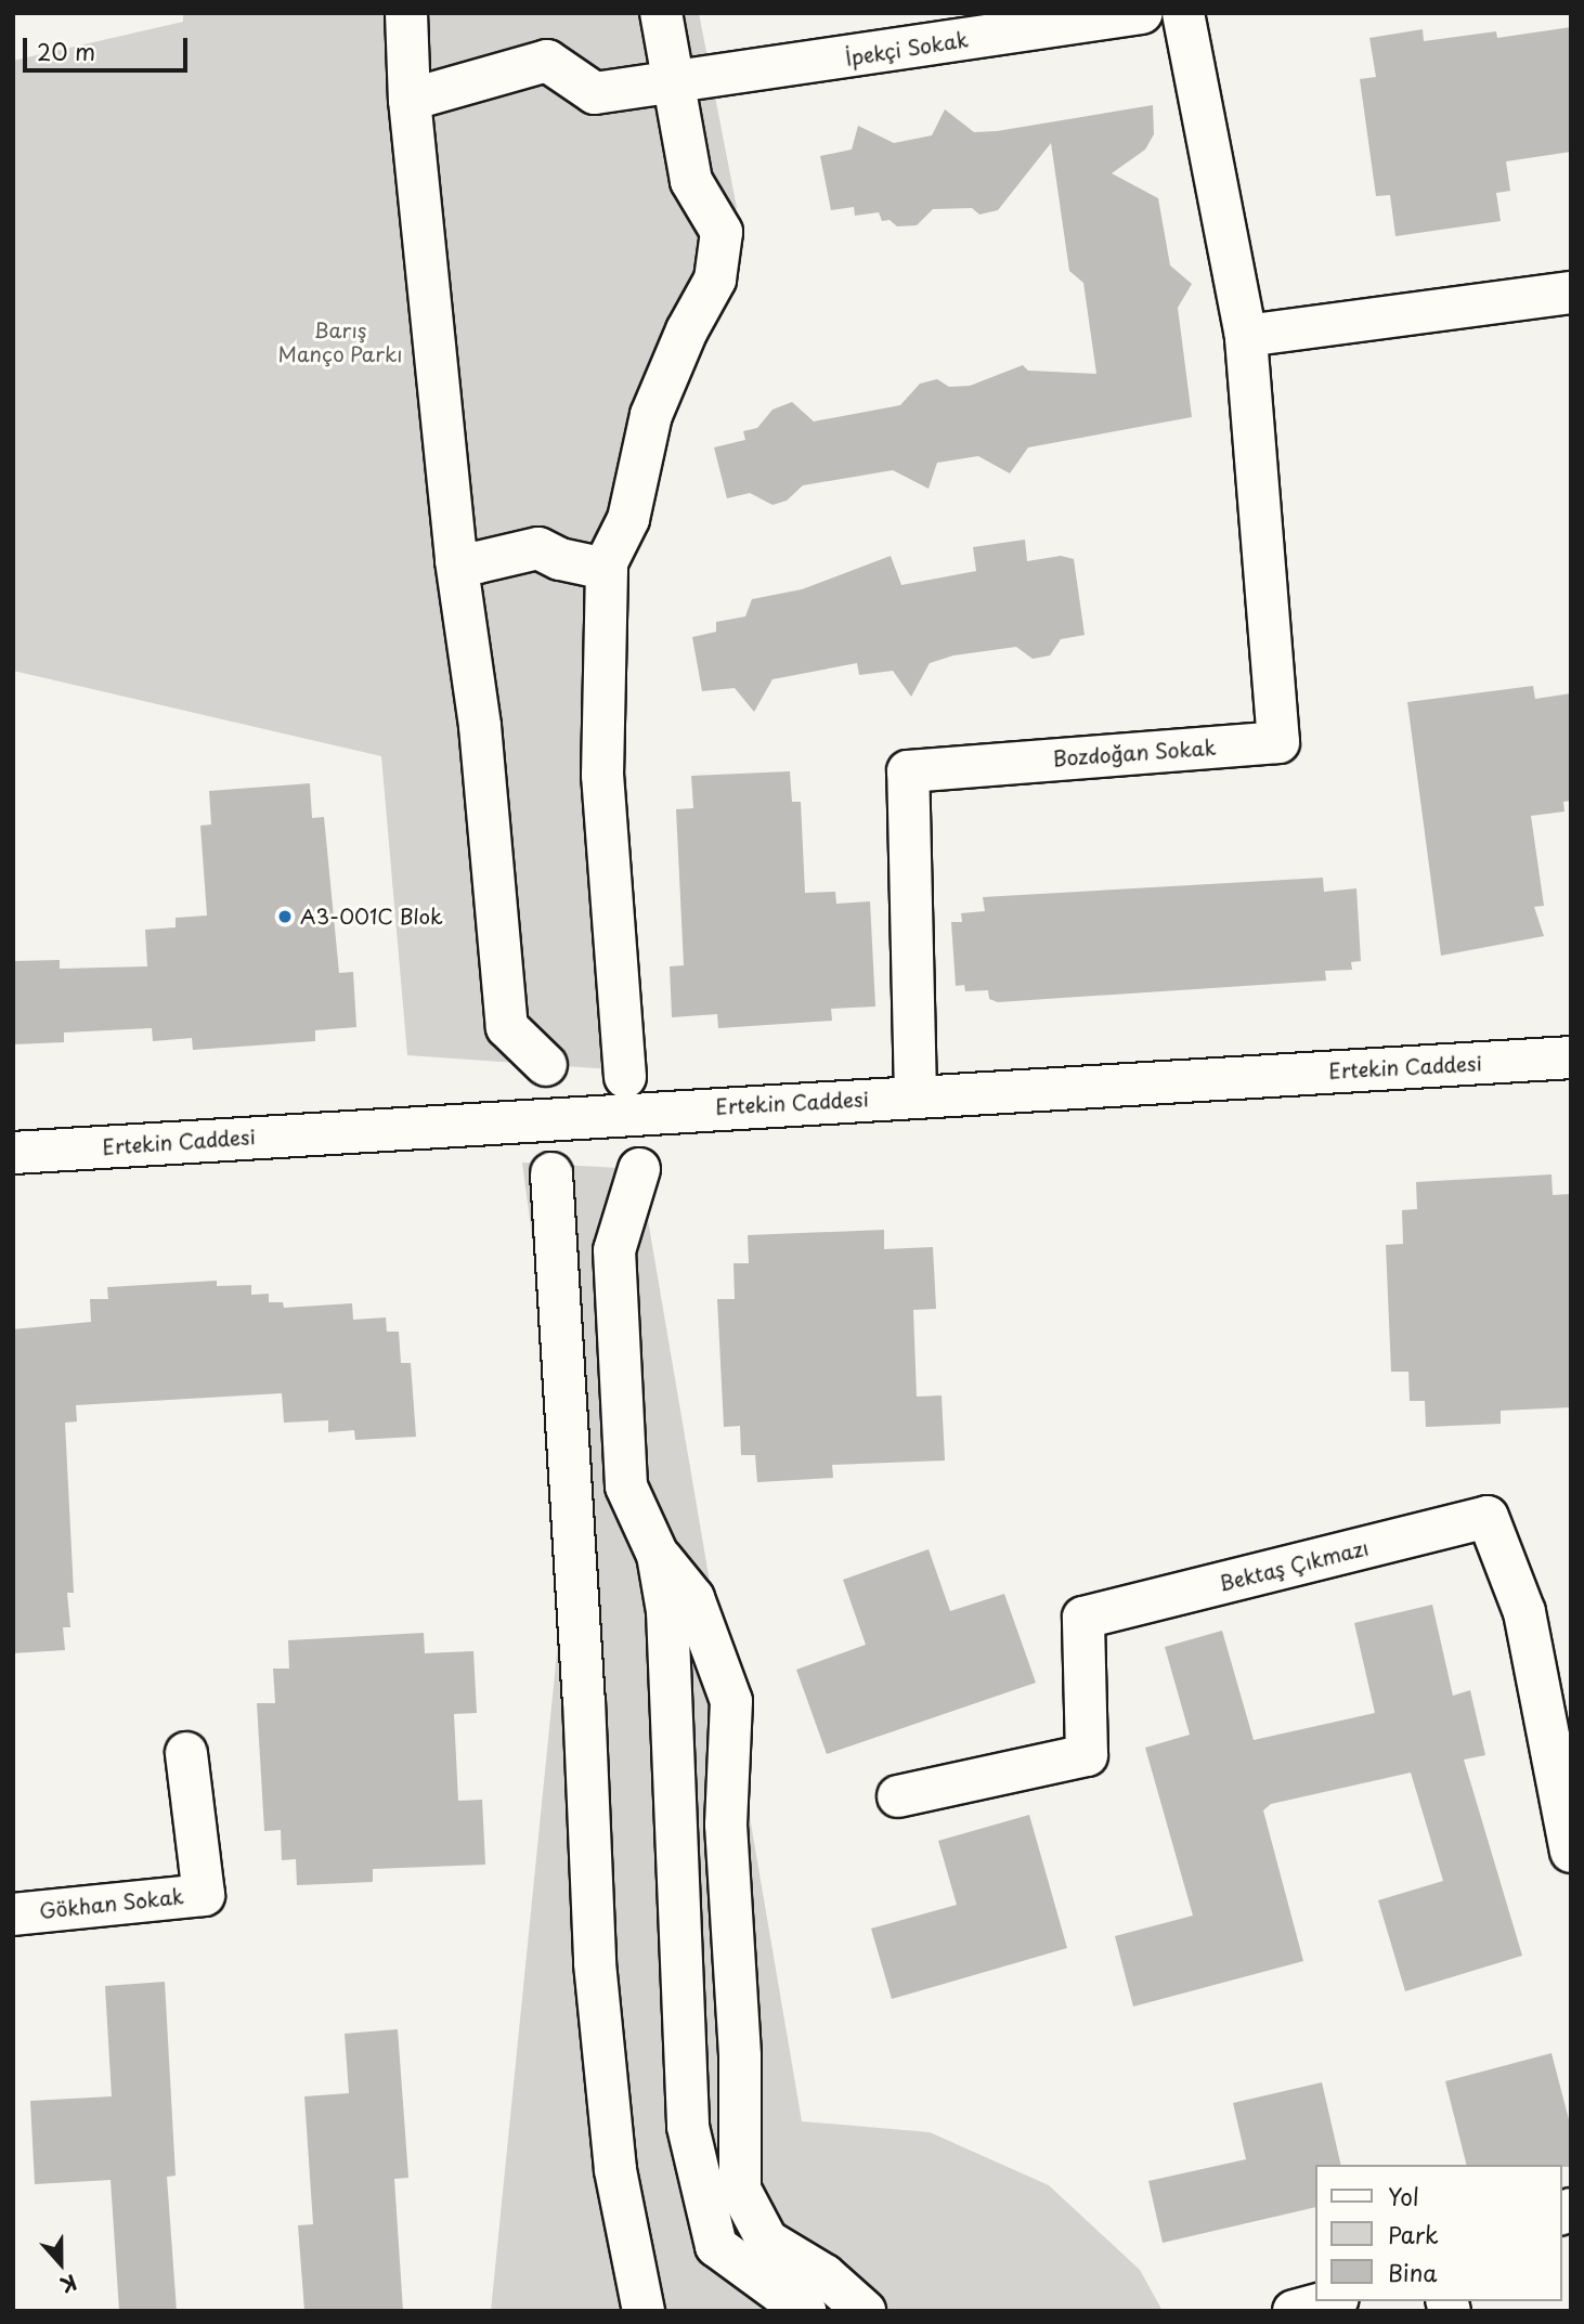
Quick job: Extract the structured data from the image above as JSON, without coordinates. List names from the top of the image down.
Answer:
{
  "streets": {
    "street": [
      "İpekçi Sokak",
      "Bozdoğan Sokak",
      "Ertekin Caddesi",
      "Bektaş Çıkmazı",
      "Gökhan Sokak"
    ]
  },
  "crossings": [
    ["Bozdoğan Sokak", "Ertekin Caddesi"]
  ],
  "parks": ["Barış Manço Parkı"],
  "places": ["A3-001C Blok"],
  "legend": ["Yol", "Park", "Bina"],
  "scale_bar": "20 m",
  "north": "bottom"
}
